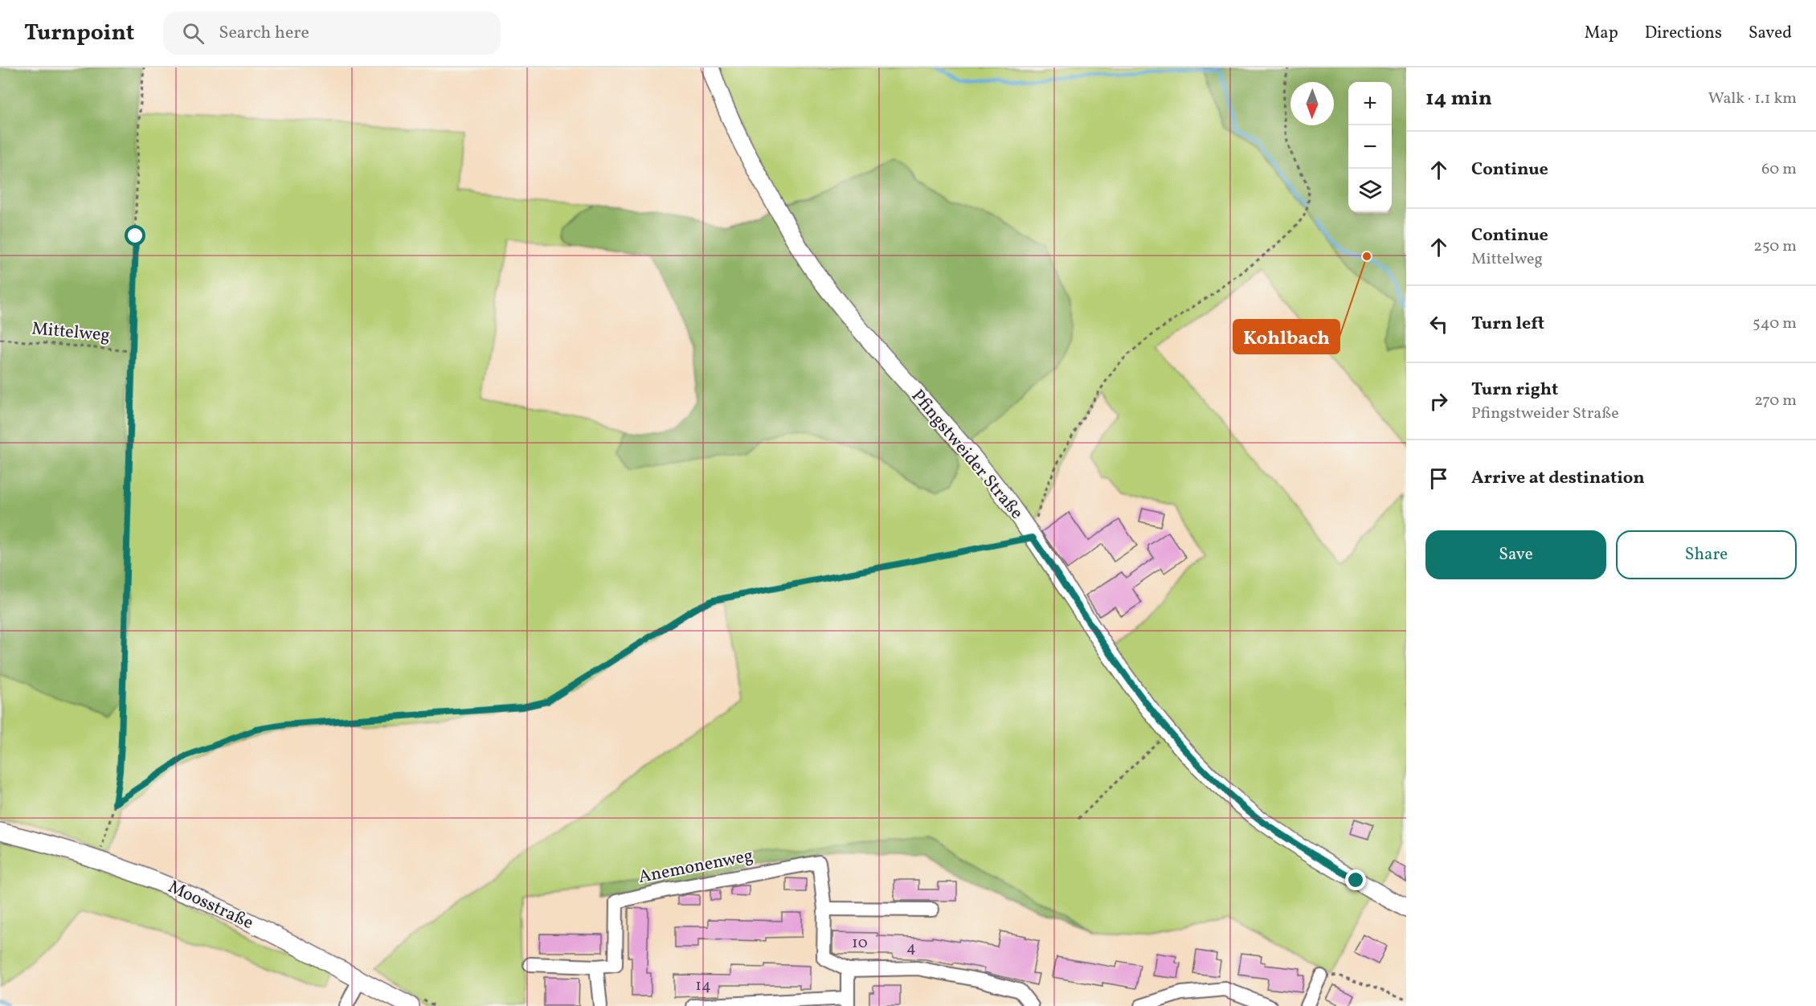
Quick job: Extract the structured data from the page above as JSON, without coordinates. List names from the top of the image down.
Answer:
{
  "streets": {
    "street": ["Pfingstweider Straße", "Anemonenweg", "Moosstraße"],
    "path": ["Mittelweg"]
  },
  "places": ["Kohlbach"],
  "house_numbers": ["10", "4", "14"],
  "north": "bottom",
  "page": {
    "header": "Turnpoint",
    "search": "Search here",
    "nav": ["Map", "Directions", "Saved"],
    "heading": ["14 min", "Walk · 1.1 km"],
    "map_buttons": ["+", "−"],
    "list": [
      ["Continue", "60 m"],
      ["Continue", "Mittelweg", "250 m"],
      ["Turn left", "540 m"],
      ["Turn right", "Pfingstweider Straße", "270 m"],
      "Arrive at destination"
    ],
    "buttons": ["Save", "Share"]
  }
}
